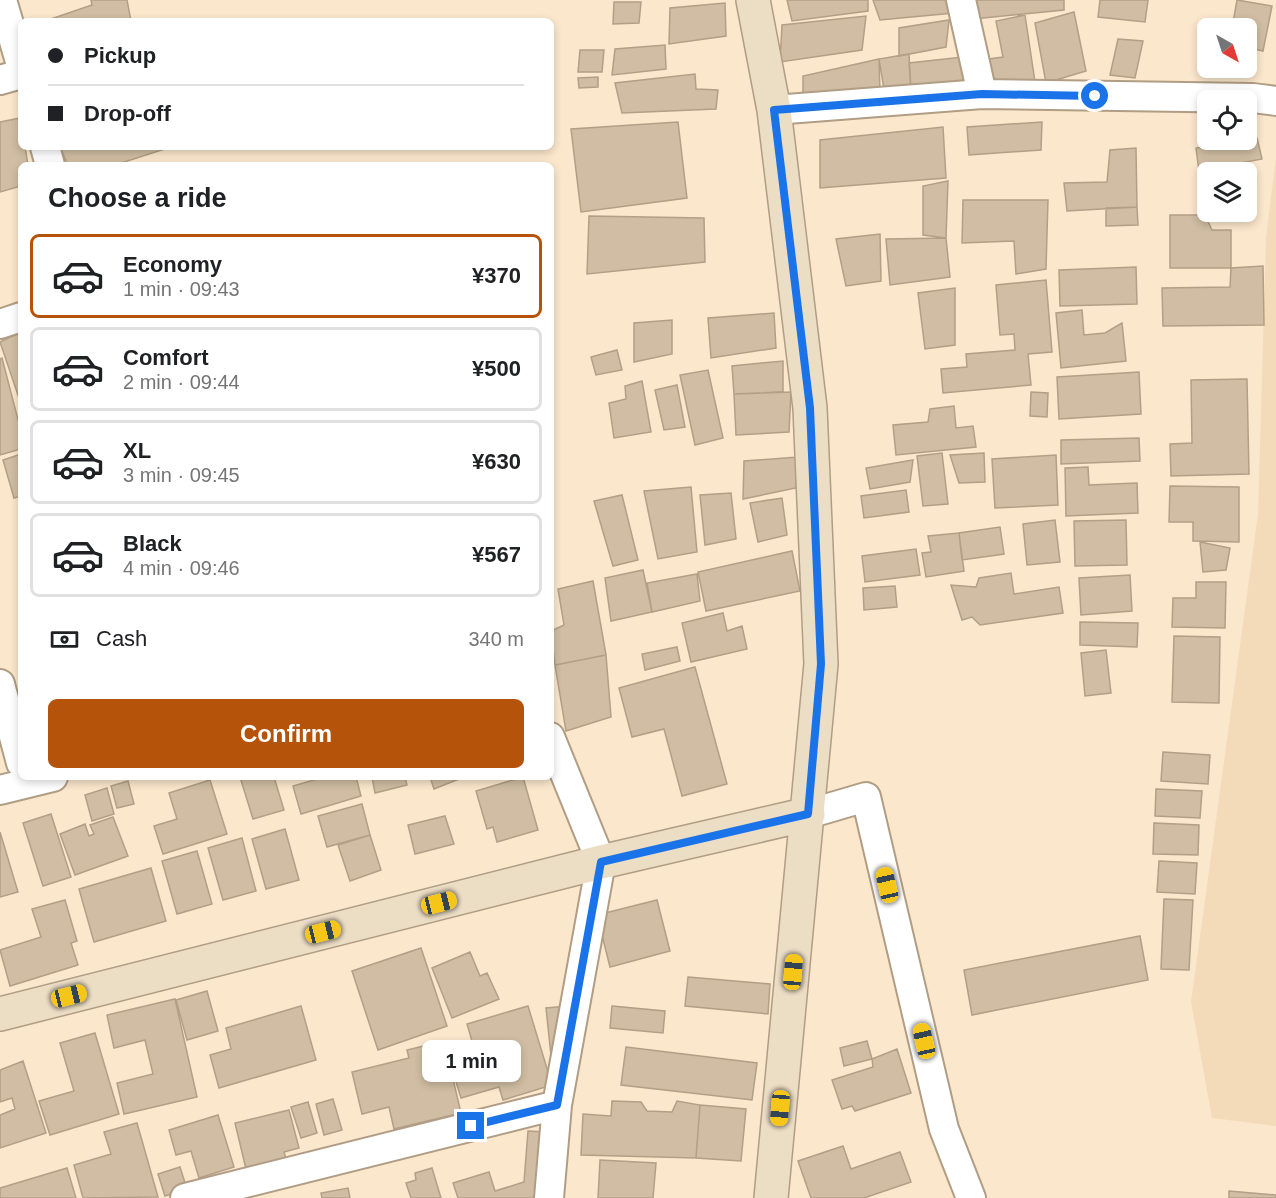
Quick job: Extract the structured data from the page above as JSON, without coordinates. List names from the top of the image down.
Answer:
{
  "north": "bottom right",
  "page": {
    "banner": ["Pickup", "Drop-off"],
    "heading": "Choose a ride",
    "list": [
      {
        "name": "Economy",
        "note": "1 min · 09:43",
        "value": "¥370"
      },
      {
        "name": "Comfort",
        "note": "2 min · 09:44",
        "value": "¥500"
      },
      {
        "name": "XL",
        "note": "3 min · 09:45",
        "value": "¥630"
      },
      {
        "name": "Black",
        "note": "4 min · 09:46",
        "value": "¥567"
      }
    ],
    "pay": ["Cash", "340 m"],
    "buttons": "Confirm",
    "bubble": "1 min"
  }
}
